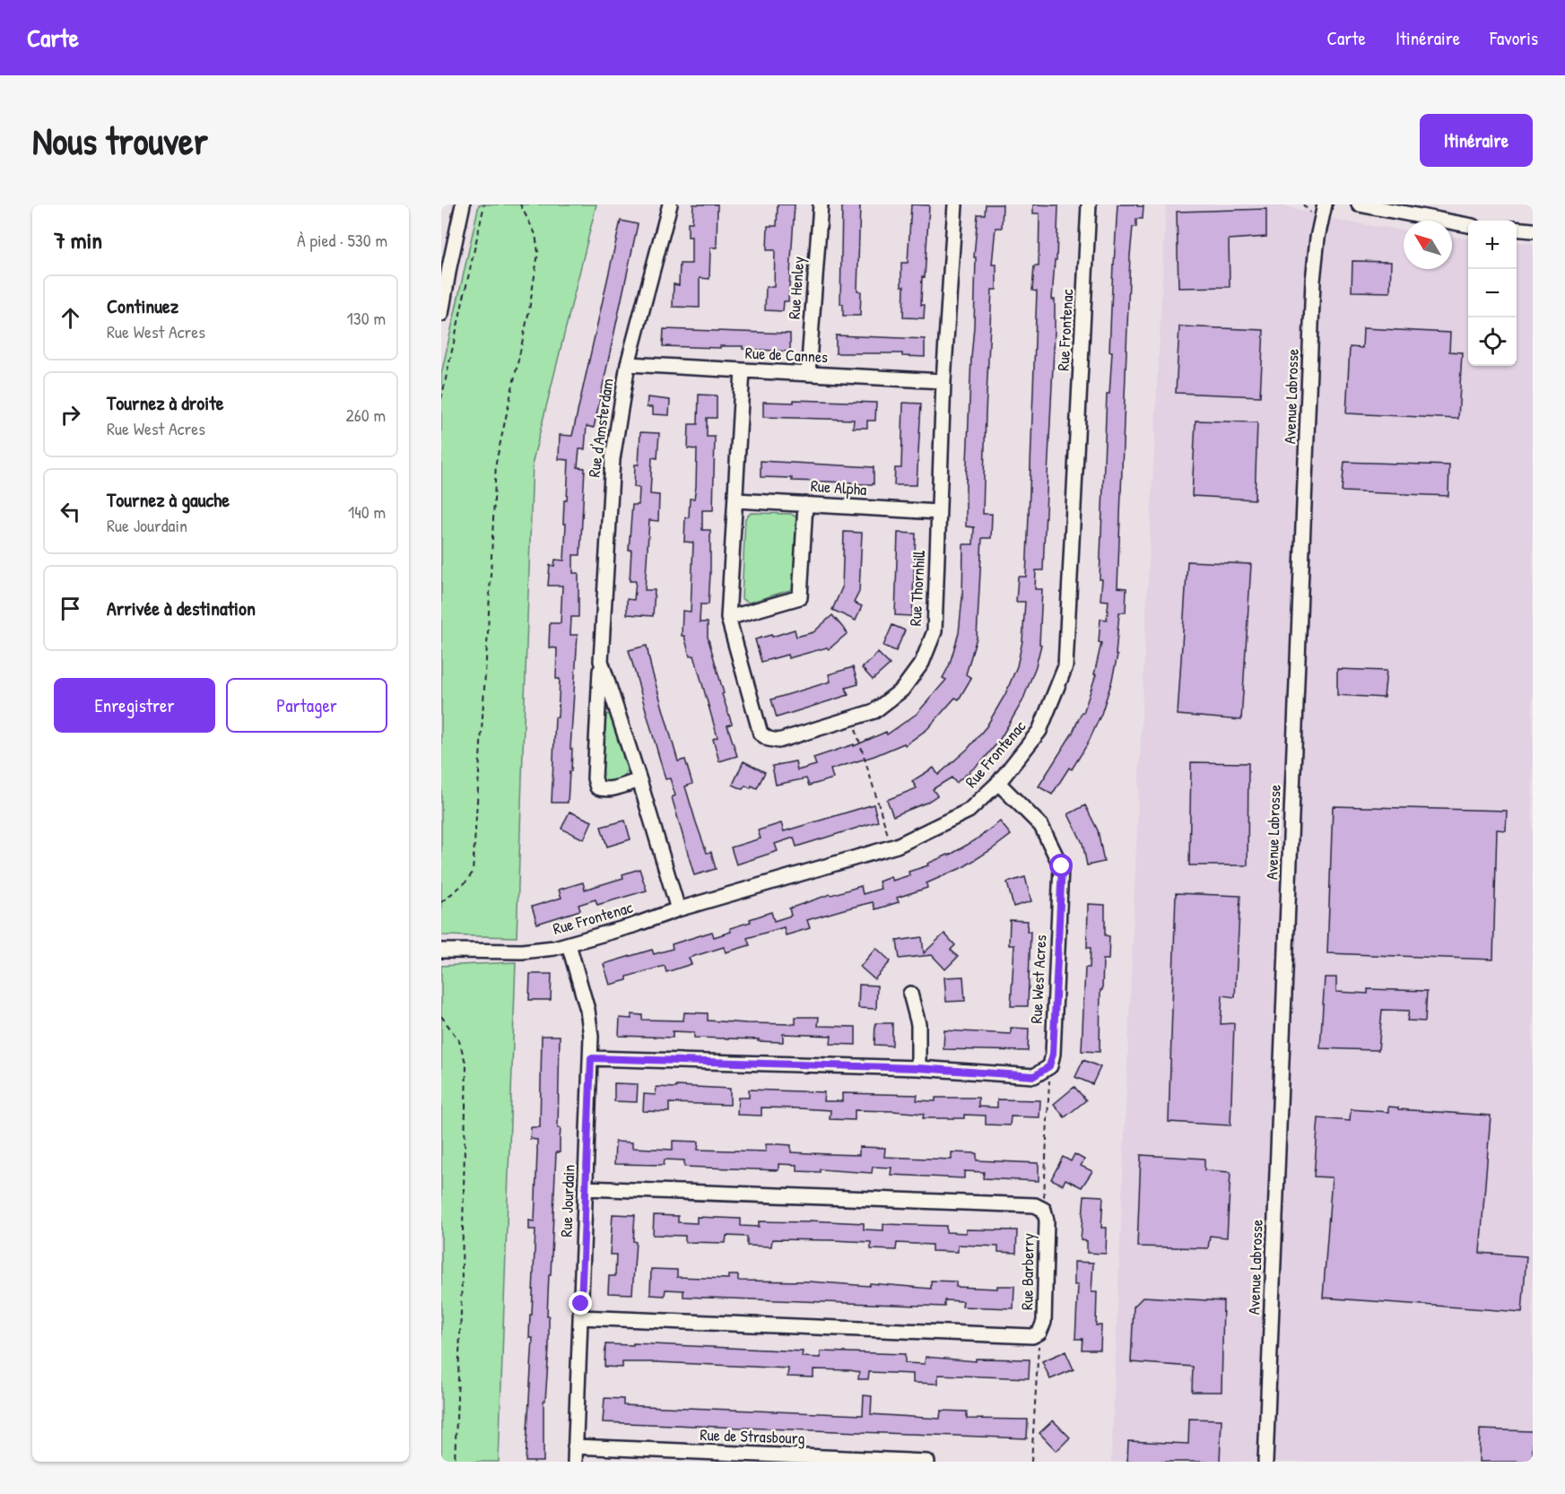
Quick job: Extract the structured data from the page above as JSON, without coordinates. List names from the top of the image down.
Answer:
{
  "streets": {
    "street": [
      "Rue Henley",
      "Rue Frontenac",
      "Rue de Cannes",
      "Avenue Labrosse",
      "Rue d'Amsterdam",
      "Rue Alpha",
      "Rue Thornhill",
      "Rue West Acres",
      "Rue Jourdain",
      "Rue Barberry",
      "Rue de Strasbourg"
    ]
  },
  "crossings": [
    ["Rue Henley", "Rue de Cannes"],
    ["Rue Frontenac", "Rue d'Amsterdam"],
    ["Rue Frontenac", "Rue West Acres"],
    ["Rue Frontenac", "Rue Jourdain"],
    ["Rue de Cannes", "Rue d'Amsterdam"],
    ["Rue de Cannes", "Rue Thornhill"],
    ["Rue Alpha", "Rue Thornhill"],
    ["Rue Jourdain", "Rue Barberry"],
    ["Rue Jourdain", "Rue de Strasbourg"]
  ],
  "north": "top left",
  "page": {
    "header": "Carte",
    "nav": ["Carte", "Itinéraire", "Favoris"],
    "buttons": [
      "Itinéraire",
      ["Enregistrer", "Partager"]
    ],
    "title": "Nous trouver",
    "heading": ["7 min", "À pied · 530 m"],
    "map_buttons": ["+", "−"],
    "list": [
      ["Continuez", "Rue West Acres", "130 m"],
      ["Tournez à droite", "Rue West Acres", "260 m"],
      ["Tournez à gauche", "Rue Jourdain", "140 m"],
      "Arrivée à destination"
    ]
  }
}
